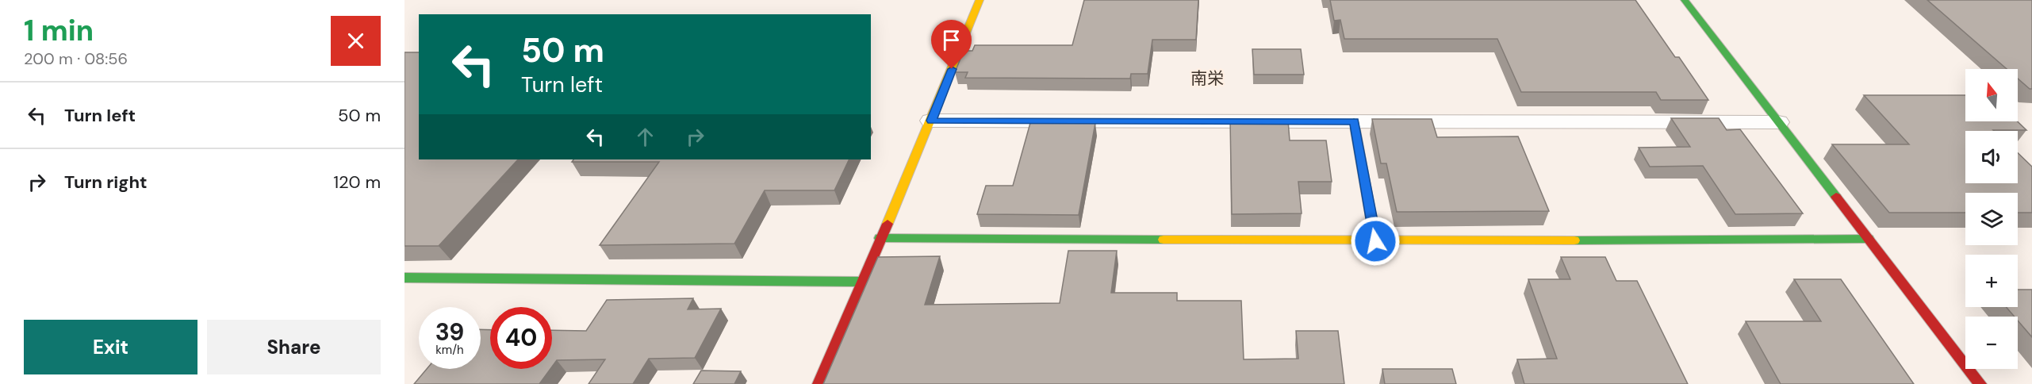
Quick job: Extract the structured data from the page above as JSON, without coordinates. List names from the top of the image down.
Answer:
{
  "districts": ["南栄"],
  "north": "top",
  "page": {
    "heading": ["1 min", "200 m · 08:56"],
    "turn": ["50 m", "Turn left"],
    "map_buttons": ["+", "−"],
    "list": [
      {
        "name": "Turn left",
        "value": "50 m"
      },
      {
        "name": "Turn right",
        "value": "120 m"
      }
    ],
    "speed": "39 km/h",
    "limit": "40",
    "buttons": ["Exit", "Share"]
  }
}
